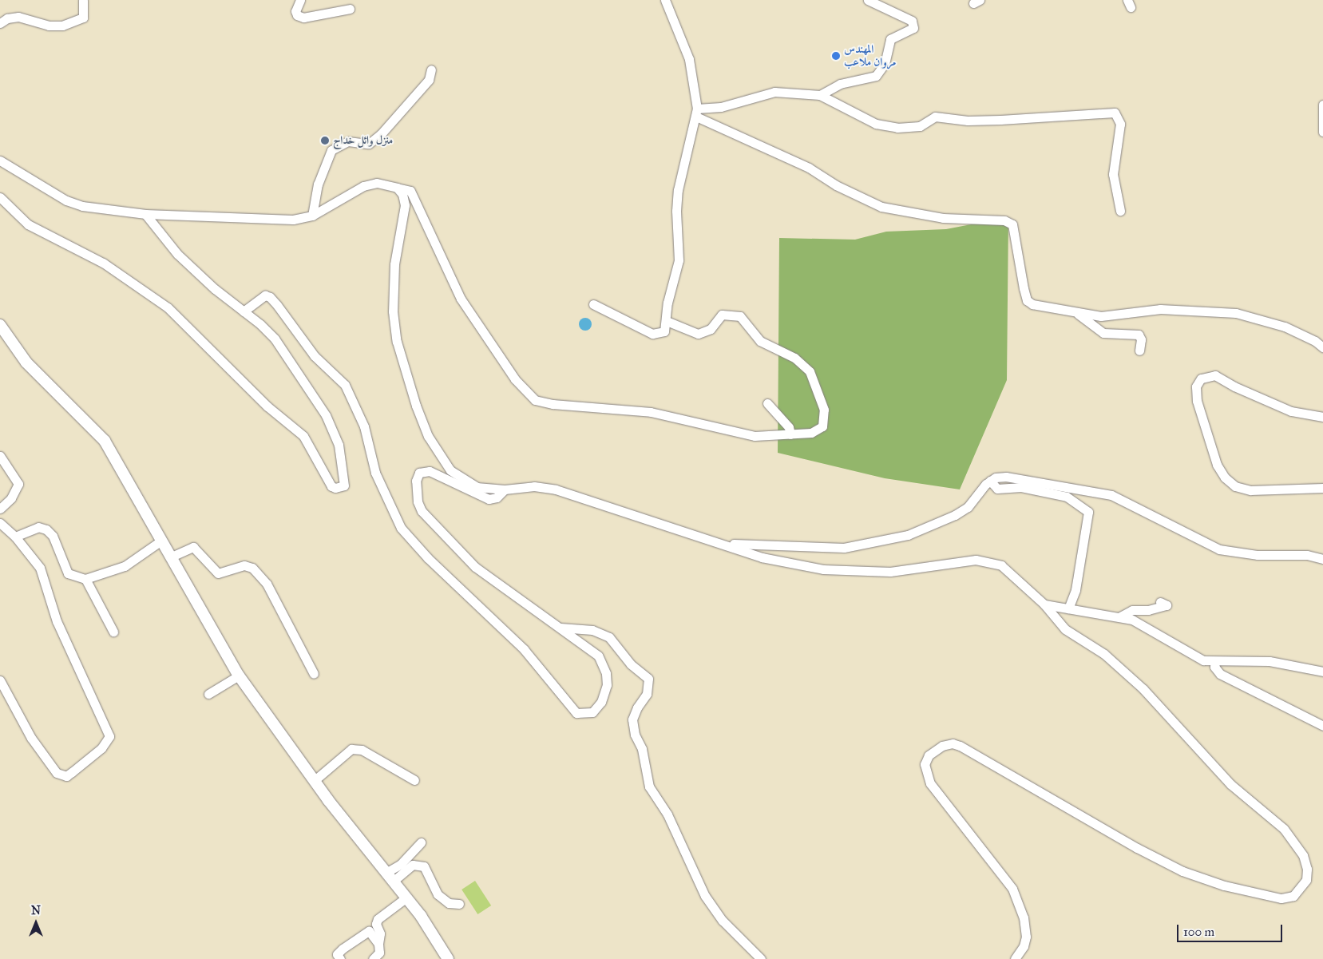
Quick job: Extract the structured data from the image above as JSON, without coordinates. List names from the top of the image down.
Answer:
{
  "places": ["المهندس مروان ملاعب", "منزل وائل خداج"],
  "scale_bar": "100 m",
  "north": "top"
}
